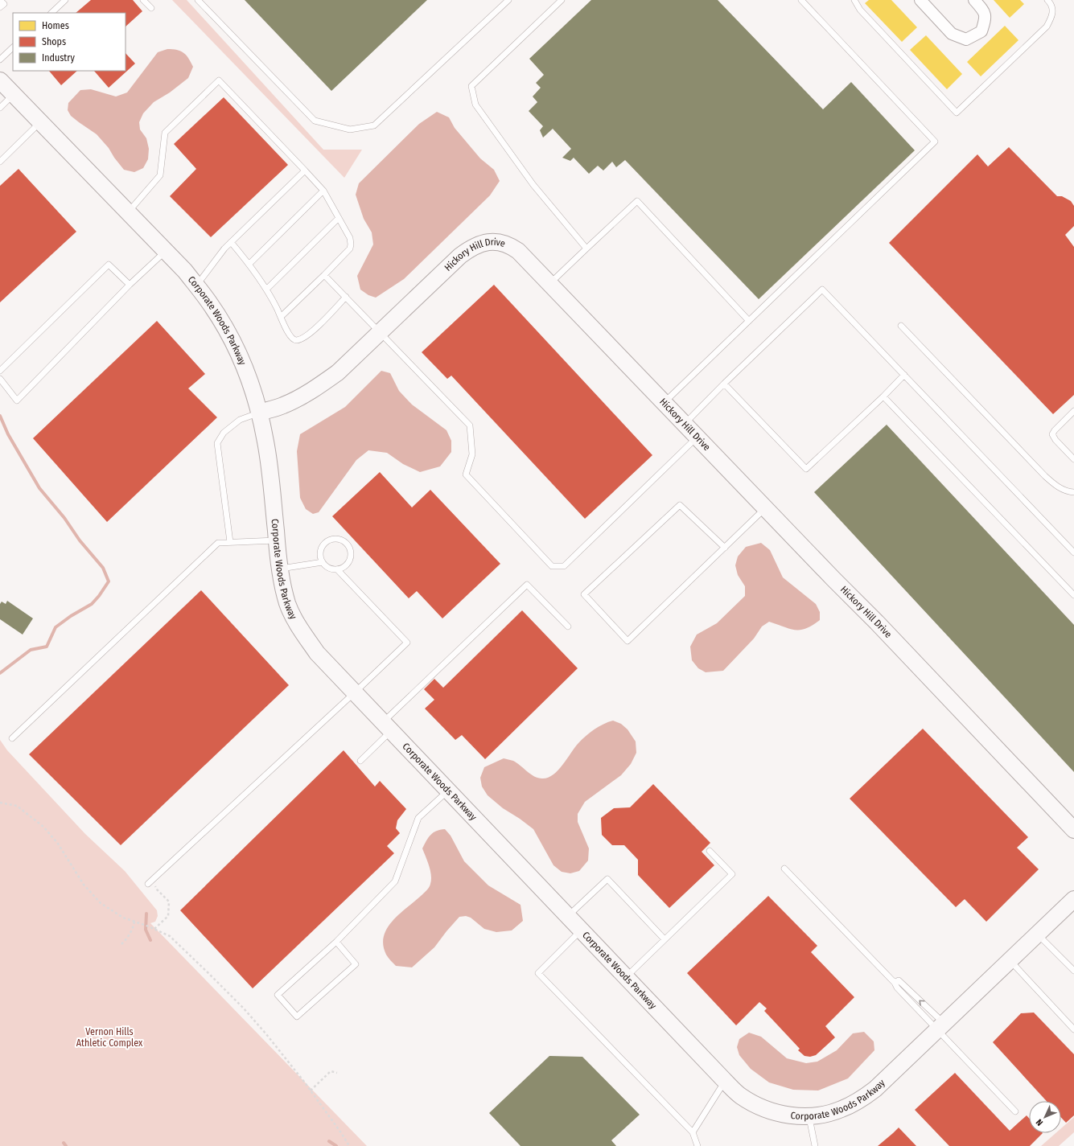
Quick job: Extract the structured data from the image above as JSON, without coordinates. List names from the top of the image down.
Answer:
{
  "streets": {
    "street": ["Hickory Hill Drive", "Corporate Woods Parkway"]
  },
  "crossings": [
    ["Hickory Hill Drive", "Corporate Woods Parkway"]
  ],
  "parks": ["Vernon Hills Athletic Complex"],
  "legend": ["Homes", "Shops", "Industry"],
  "north": "bottom left"
}
